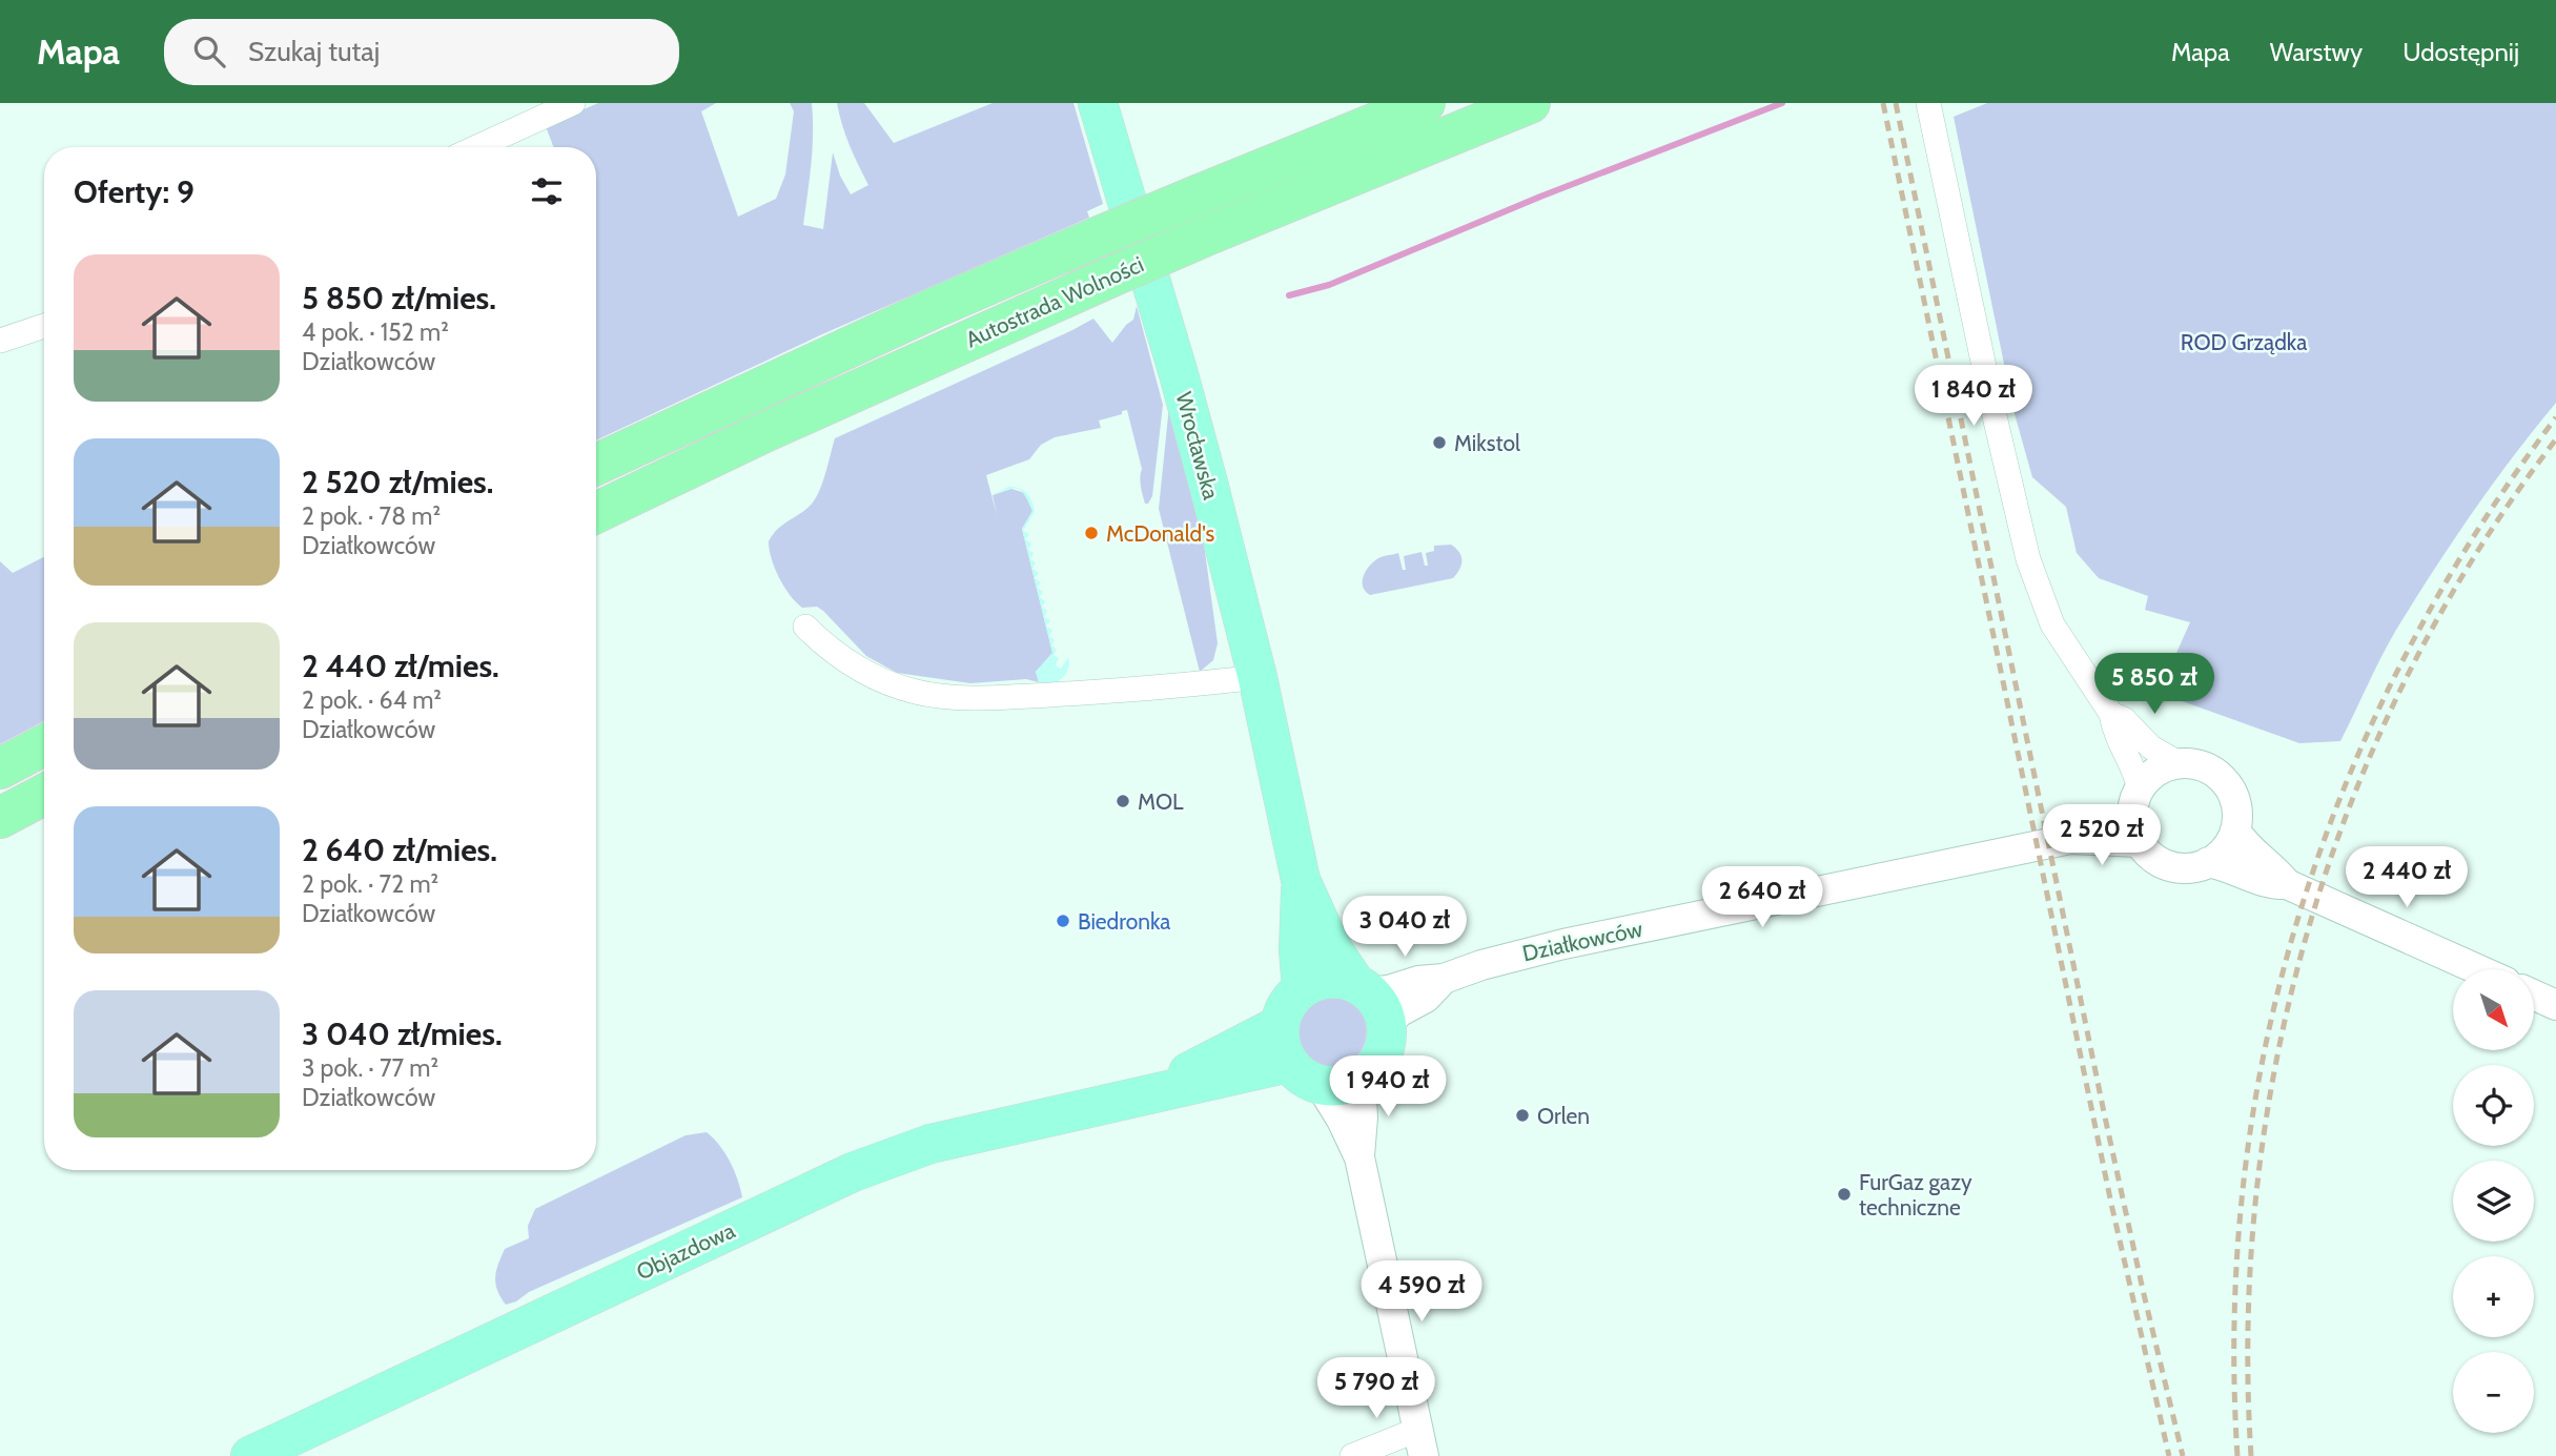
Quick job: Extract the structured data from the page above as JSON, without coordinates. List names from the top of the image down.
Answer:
{
  "streets": {
    "highway": ["Autostrada Wolności"],
    "main road": ["Wrocławska", "Objazdowa"],
    "street": ["Działkowców"]
  },
  "crossings": [
    ["Wrocławska", "Działkowców"],
    ["Wrocławska", "Objazdowa"],
    ["Działkowców", "Objazdowa"]
  ],
  "parks": ["ROD Grządka"],
  "places": [
    "Mikstol",
    "McDonald's",
    "MOL",
    "Biedronka",
    "Orlen",
    "FurGaz gazy techniczne"
  ],
  "north": "bottom right",
  "page": {
    "header": "Mapa",
    "search": "Szukaj tutaj",
    "nav": ["Mapa", "Warstwy", "Udostępnij"],
    "heading": "Oferty: 9",
    "list": [
      {
        "name": "5 850 zł/mies.",
        "note": "4 pok. · 152 m² · Działkowców"
      },
      {
        "name": "2 520 zł/mies.",
        "note": "2 pok. · 78 m² · Działkowców"
      },
      {
        "name": "2 440 zł/mies.",
        "note": "2 pok. · 64 m² · Działkowców"
      },
      {
        "name": "2 640 zł/mies.",
        "note": "2 pok. · 72 m² · Działkowców"
      },
      {
        "name": "3 040 zł/mies.",
        "note": "3 pok. · 77 m² · Działkowców"
      }
    ],
    "price": [
      "1 840 zł",
      "5 850 zł",
      "2 520 zł",
      "2 440 zł",
      "2 640 zł",
      "3 040 zł",
      "1 940 zł",
      "4 590 zł",
      "5 790 zł"
    ],
    "map_buttons": ["+", "−"]
  }
}
